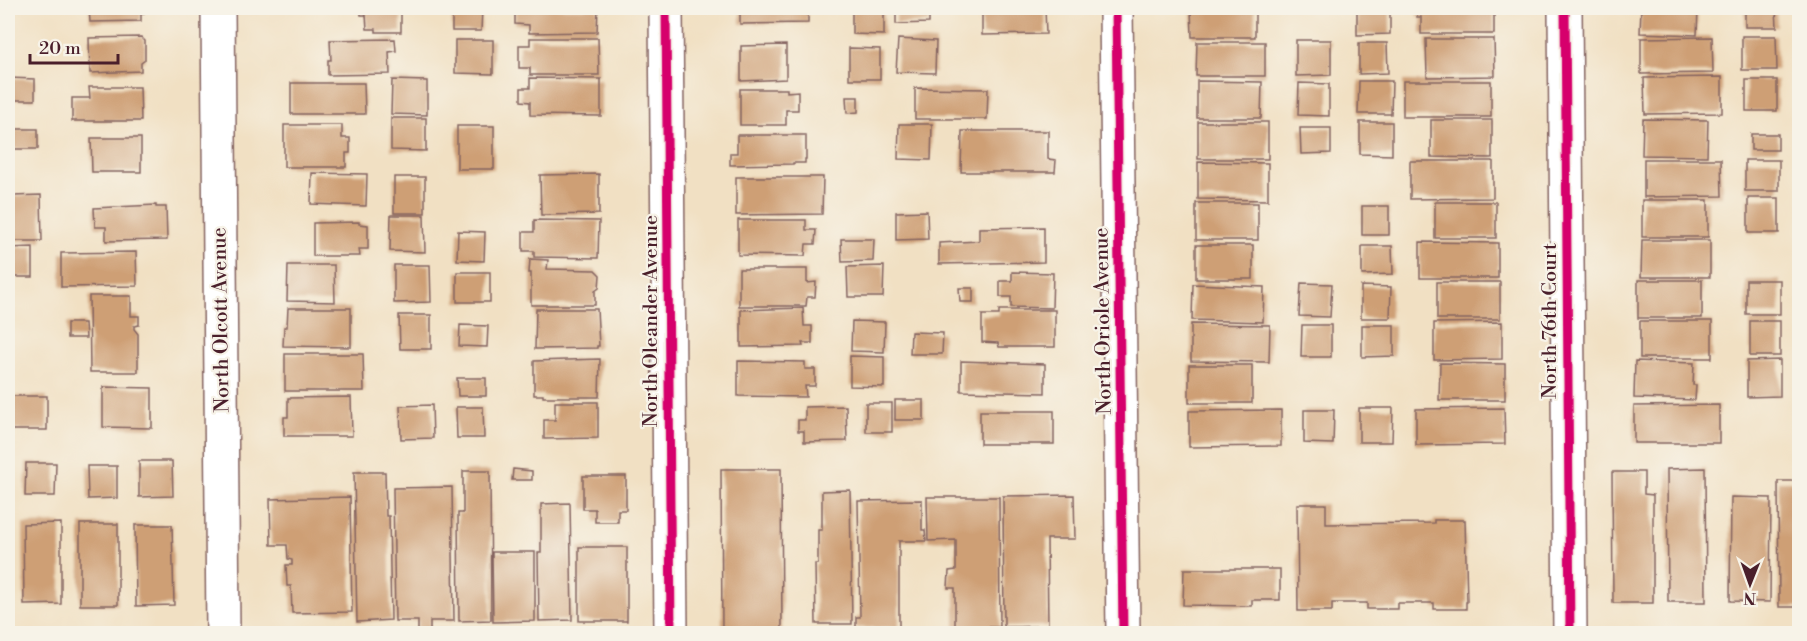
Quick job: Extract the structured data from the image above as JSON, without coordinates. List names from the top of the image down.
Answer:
{
  "streets": {
    "street": [
      "North Olcott Avenue",
      "North Oleander Avenue",
      "North Oriole Avenue",
      "North 76th Court"
    ]
  },
  "scale_bar": "20 m",
  "north": "bottom"
}
